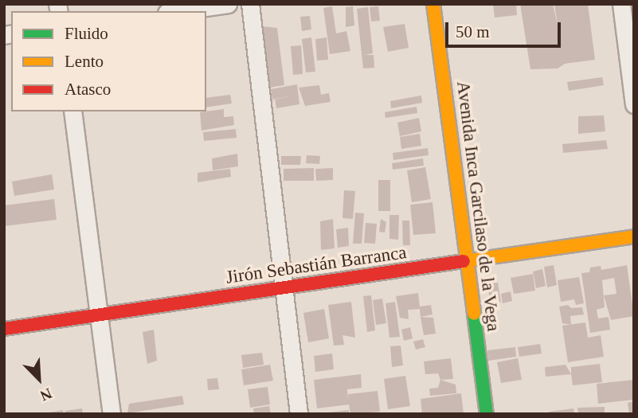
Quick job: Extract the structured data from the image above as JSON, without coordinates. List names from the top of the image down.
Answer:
{
  "streets": {
    "street": ["Avenida Inca Garcilaso de la Vega", "Jirón Sebastián Barranca"]
  },
  "crossings": [
    ["Avenida Inca Garcilaso de la Vega", "Jirón Sebastián Barranca"]
  ],
  "legend": ["Fluido", "Lento", "Atasco"],
  "scale_bar": "50 m",
  "north": "bottom right"
}
